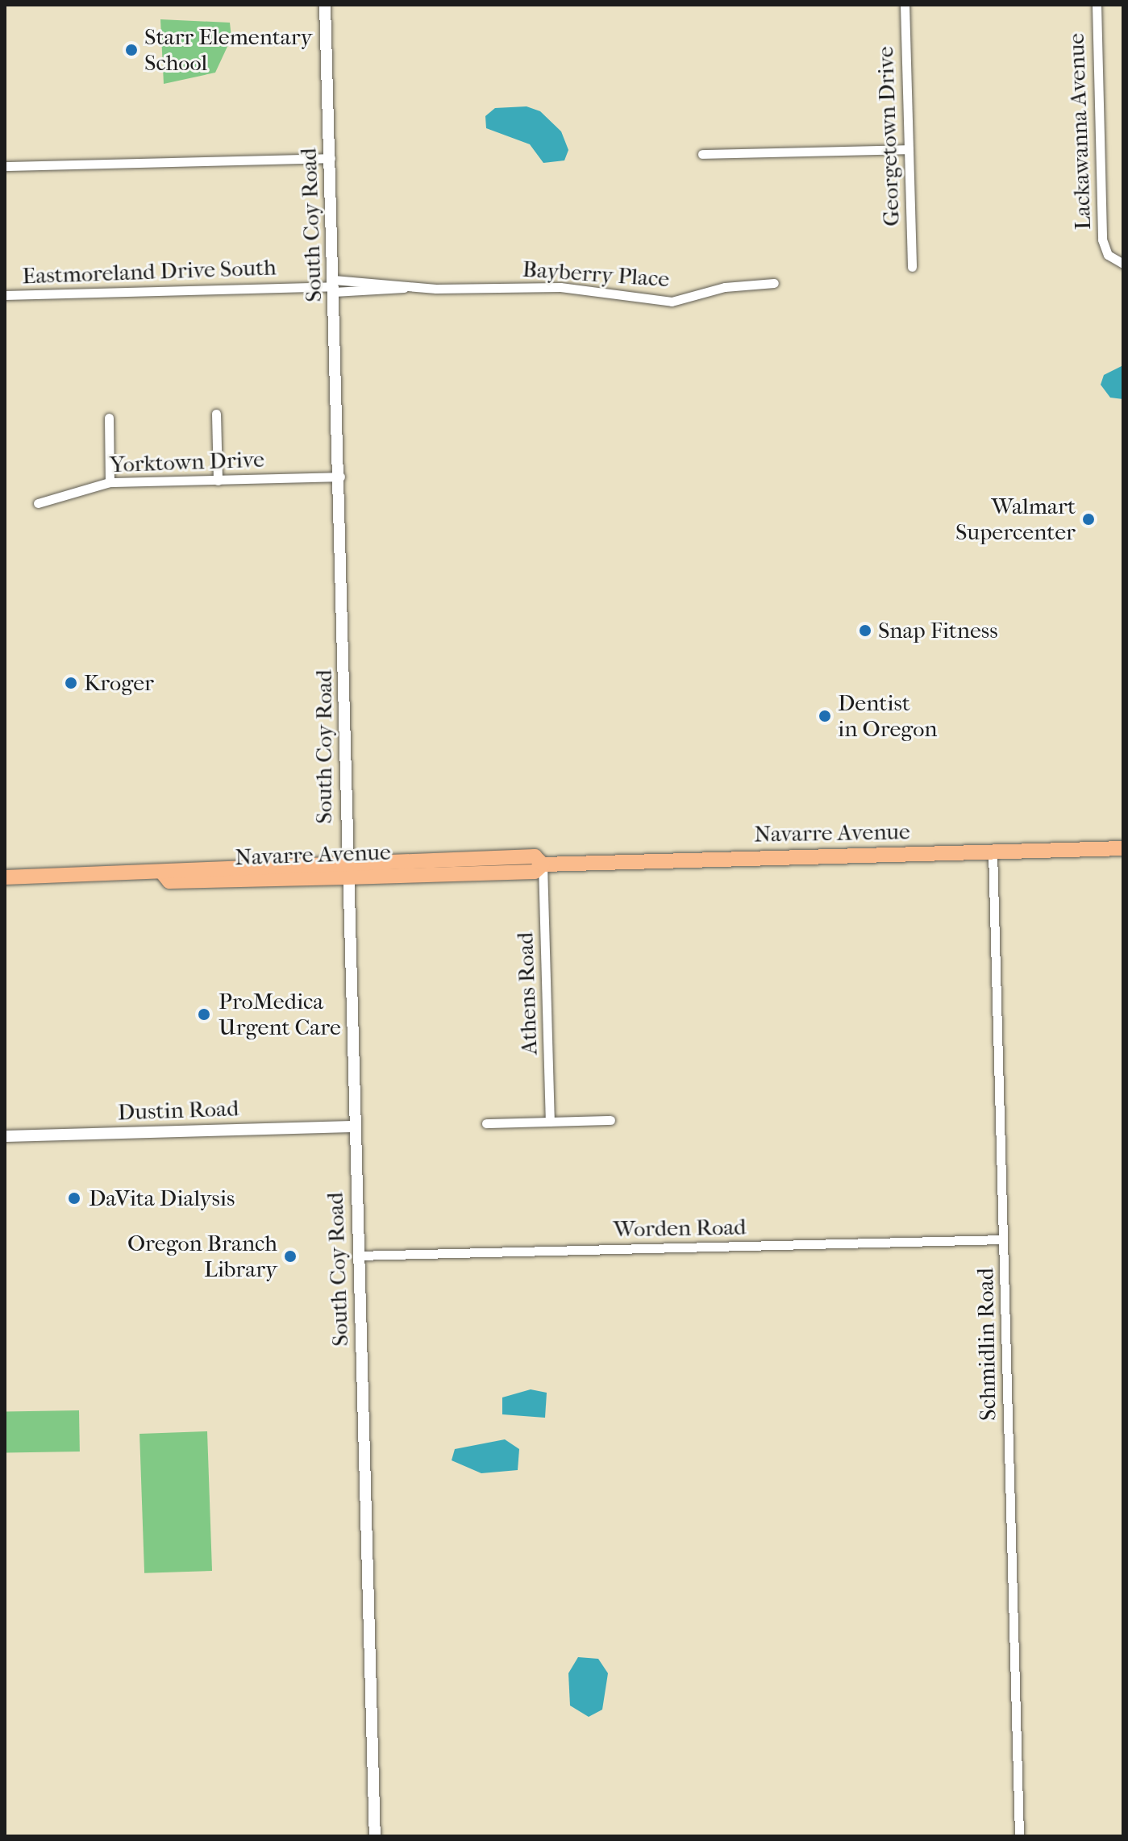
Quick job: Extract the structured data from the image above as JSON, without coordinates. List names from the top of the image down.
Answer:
{
  "streets": {
    "highway": ["Navarre Avenue"],
    "street": [
      "Lackawanna Avenue",
      "Georgetown Drive",
      "South Coy Road",
      "Eastmoreland Drive South",
      "Bayberry Place",
      "Yorktown Drive",
      "Athens Road",
      "Dustin Road",
      "Worden Road",
      "Schmidlin Road"
    ]
  },
  "crossings": [
    ["South Coy Road", "Eastmoreland Drive South"],
    ["South Coy Road", "Bayberry Place"],
    ["South Coy Road", "Yorktown Drive"],
    ["South Coy Road", "Navarre Avenue"],
    ["South Coy Road", "Dustin Road"],
    ["South Coy Road", "Worden Road"],
    ["Eastmoreland Drive South", "Bayberry Place"],
    ["Navarre Avenue", "Athens Road"],
    ["Navarre Avenue", "Schmidlin Road"],
    ["Worden Road", "Schmidlin Road"]
  ],
  "places": [
    "Starr Elementary School",
    "Walmart Supercenter",
    "Snap Fitness",
    "Kroger",
    "Dentist in Oregon",
    "ProMedica Urgent Care",
    "DaVita Dialysis",
    "Oregon Branch Library"
  ]
}
